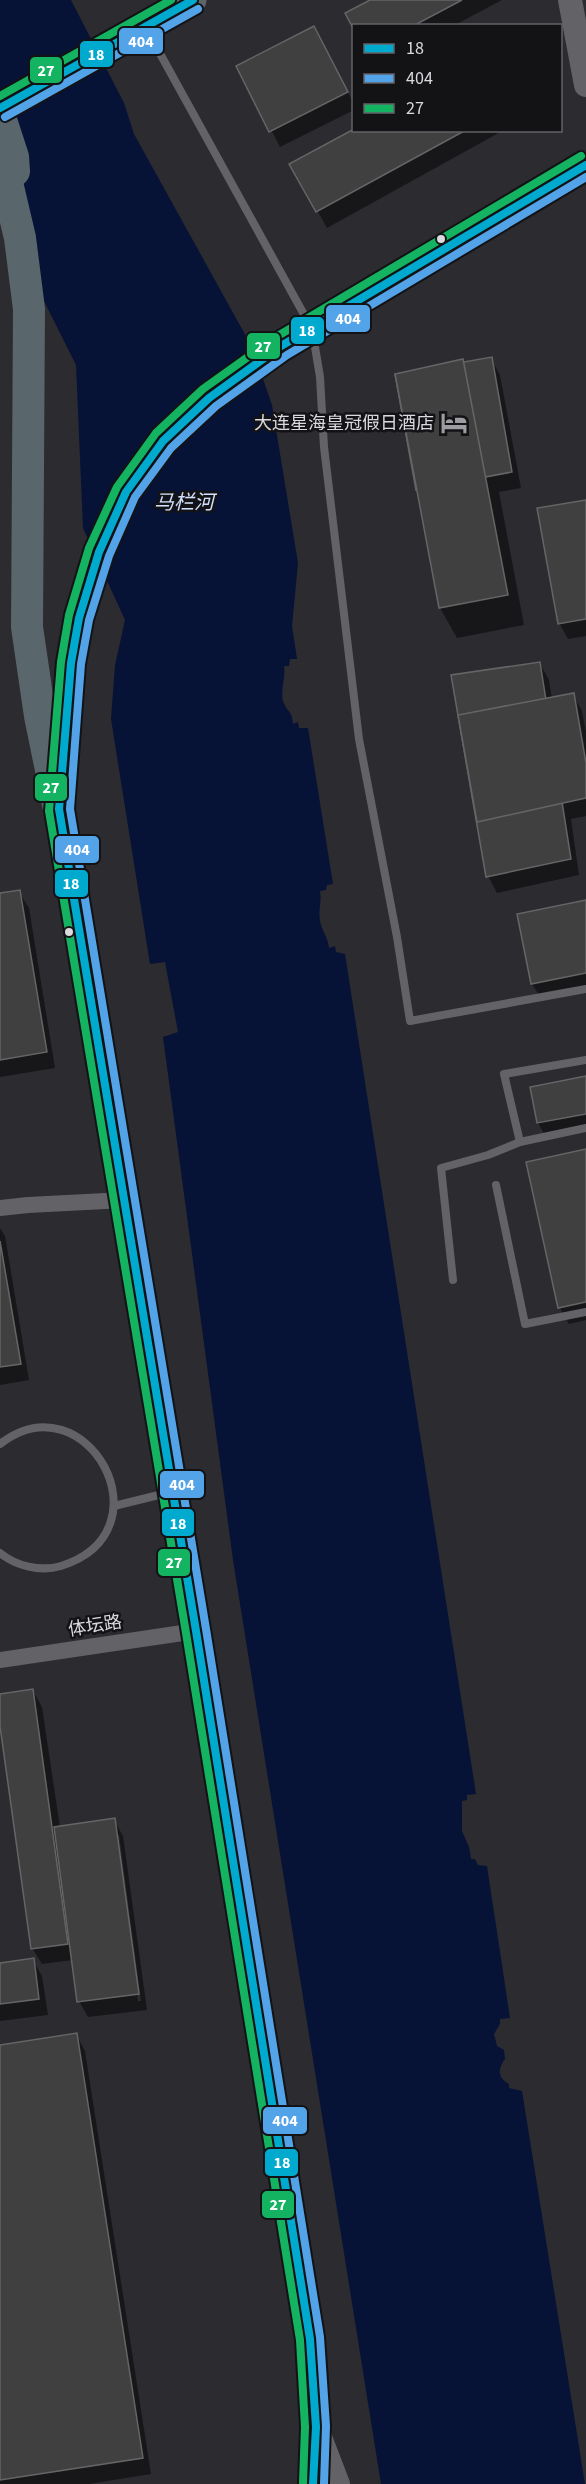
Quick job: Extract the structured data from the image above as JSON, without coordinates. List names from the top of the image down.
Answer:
{
  "streets": {
    "street": ["体坛路"]
  },
  "water": ["马栏河"],
  "places": {
    "hotel": ["大连星海皇冠假日酒店"]
  },
  "lines": ["transit line 18", "transit line 27", "transit line 404"],
  "legend": ["18", "404", "27"]
}
